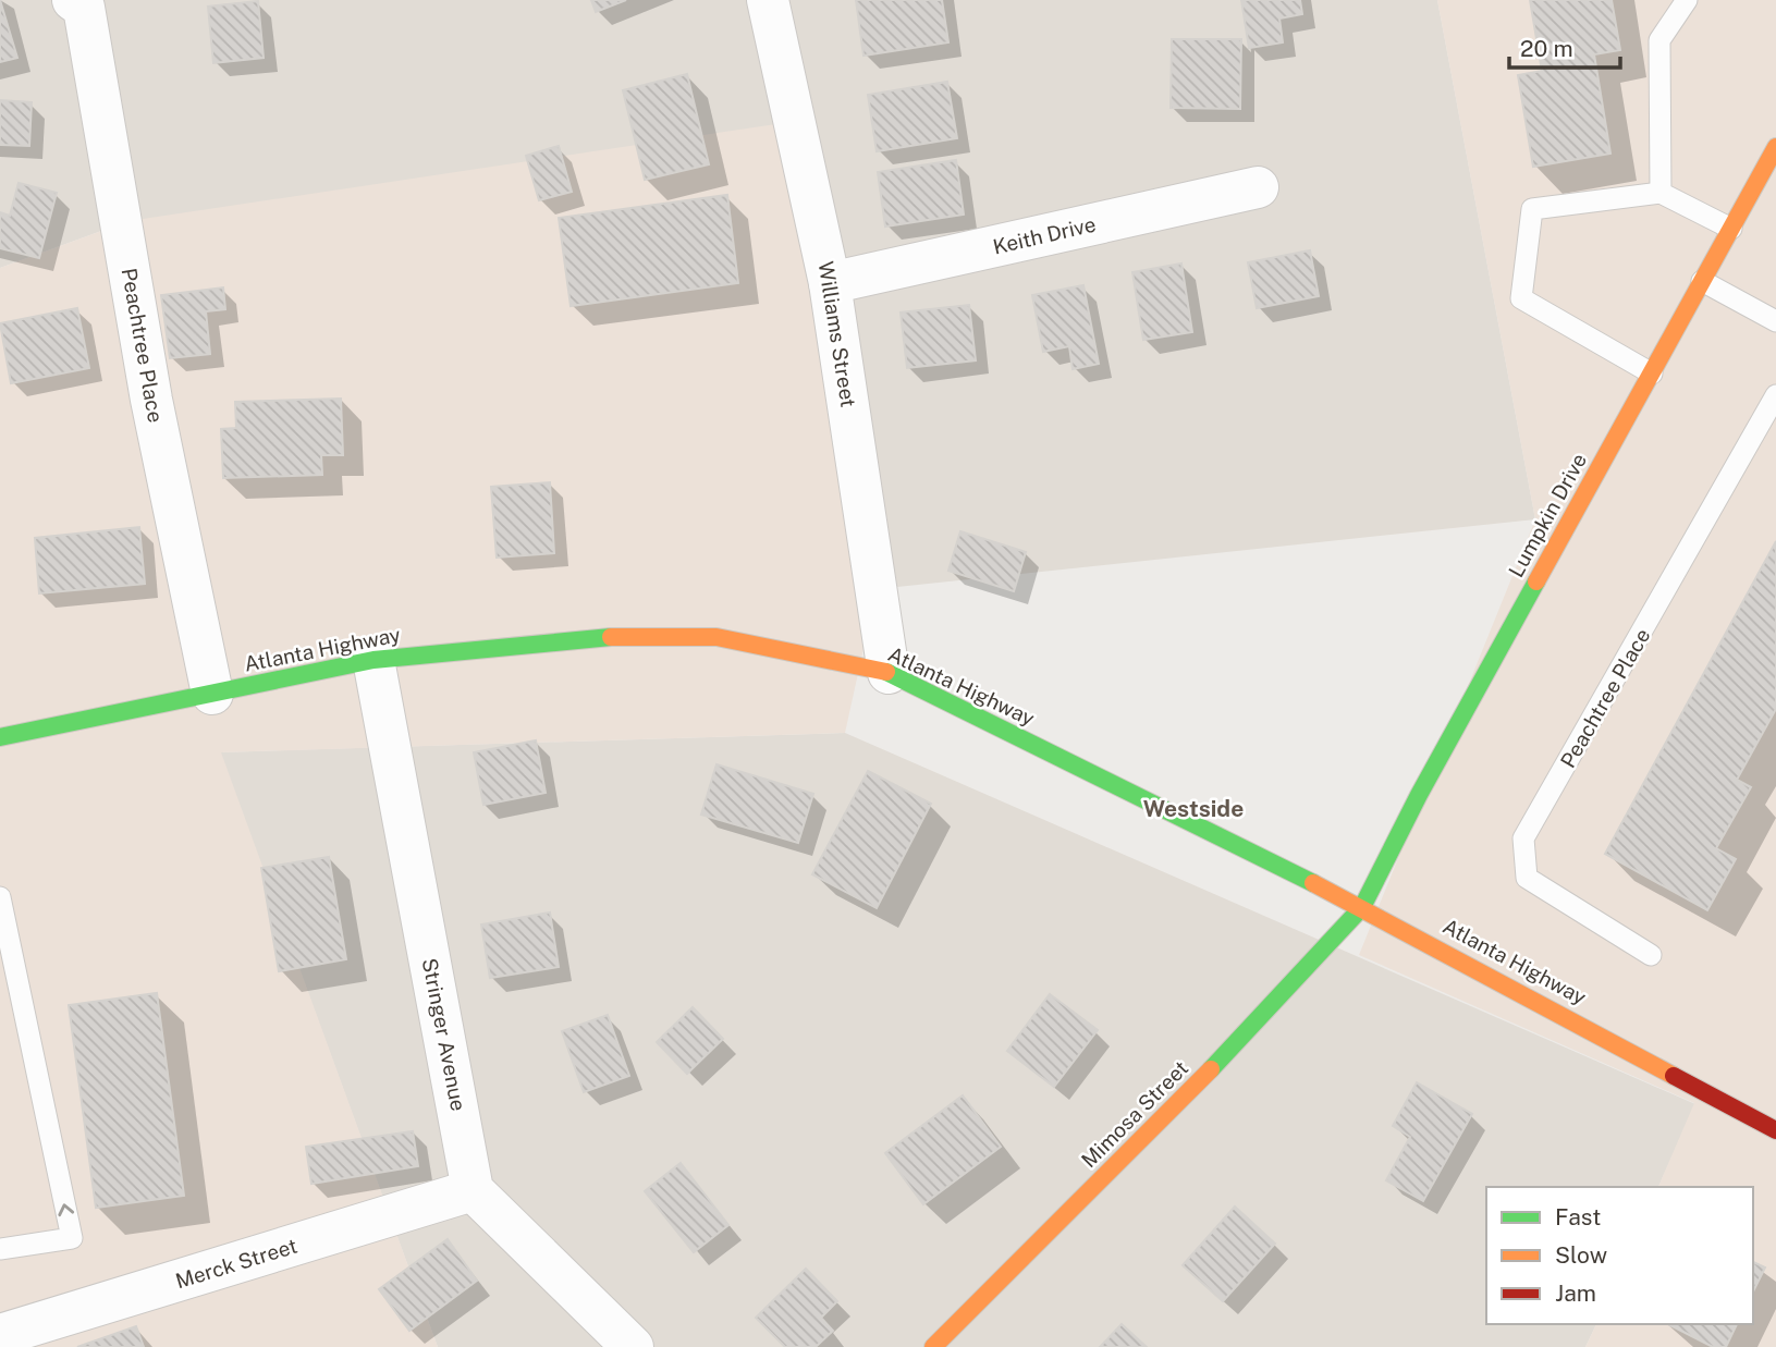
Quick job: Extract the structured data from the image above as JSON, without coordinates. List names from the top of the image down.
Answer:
{
  "streets": {
    "main road": ["Lumpkin Drive", "Atlanta Highway", "Mimosa Street"],
    "street": [
      "Keith Drive",
      "Williams Street",
      "Peachtree Place",
      "Stringer Avenue",
      "Merck Street"
    ]
  },
  "crossings": [
    ["Keith Drive", "Williams Street"],
    ["Williams Street", "Atlanta Highway"],
    ["Peachtree Place", "Atlanta Highway"],
    ["Lumpkin Drive", "Atlanta Highway"],
    ["Lumpkin Drive", "Mimosa Street"],
    ["Atlanta Highway", "Stringer Avenue"],
    ["Atlanta Highway", "Mimosa Street"],
    ["Stringer Avenue", "Merck Street"]
  ],
  "districts": ["Westside"],
  "legend": ["Fast", "Slow", "Jam"],
  "scale_bar": "20 m"
}
